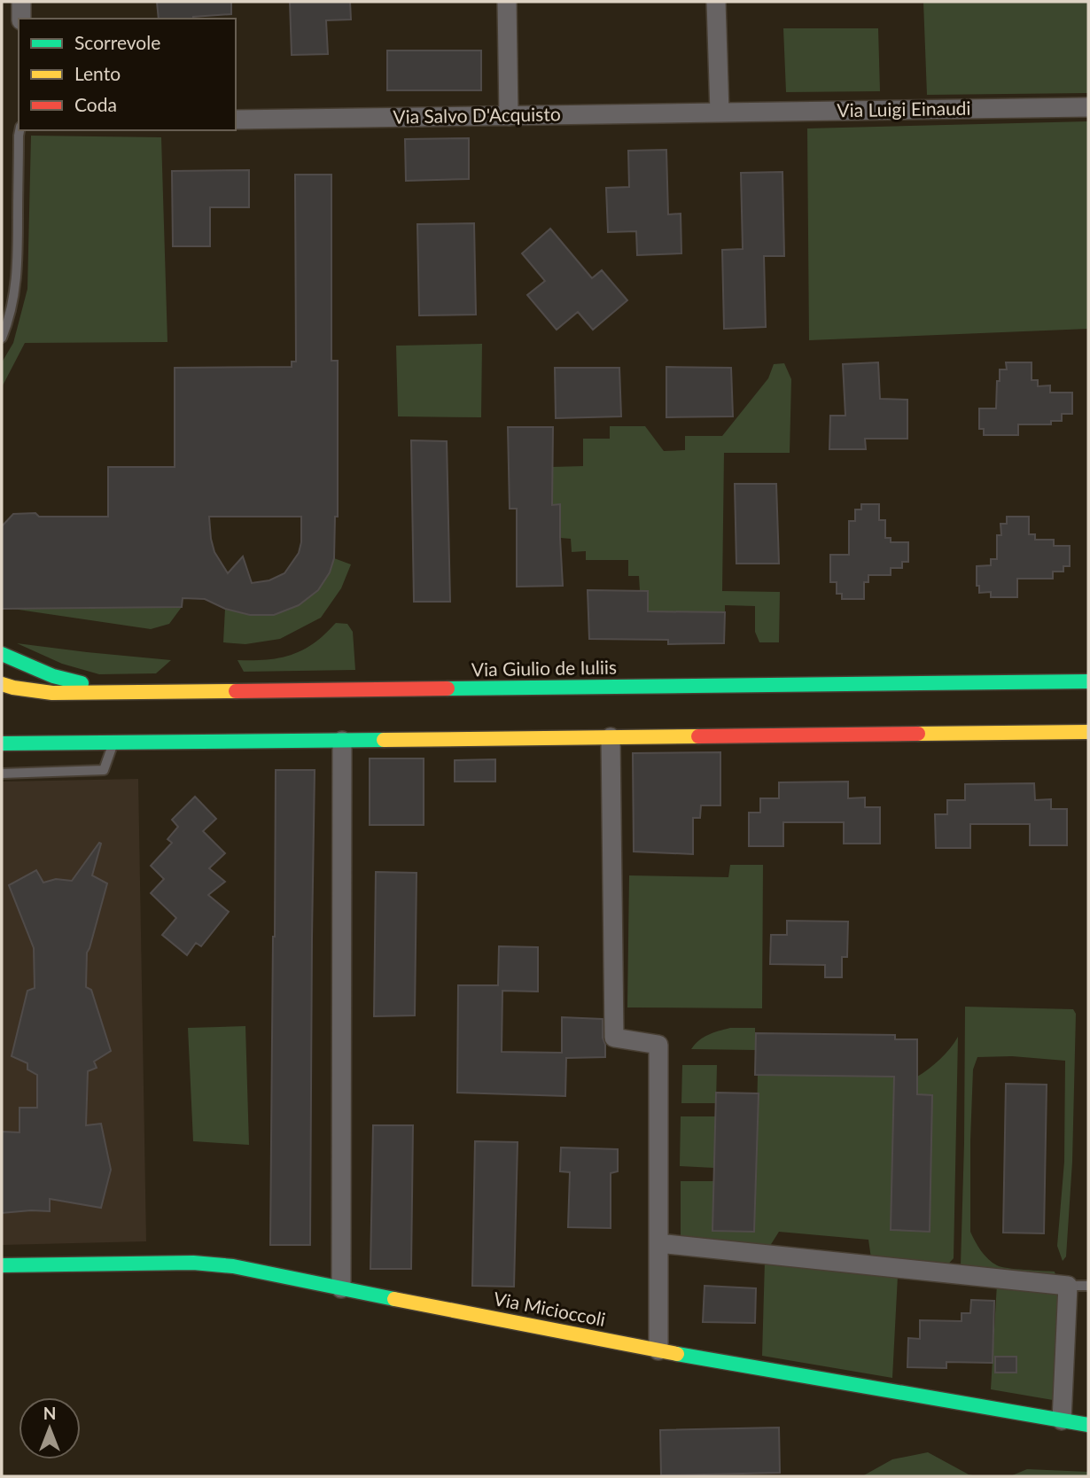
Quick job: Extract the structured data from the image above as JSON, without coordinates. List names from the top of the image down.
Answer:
{
  "streets": {
    "main road": ["Via Giulio de Iuliis", "Via Micioccoli"],
    "street": ["Via Luigi Einaudi", "Via Salvo D'Acquisto"]
  },
  "crossings": [
    ["Via Luigi Einaudi", "Via Salvo D'Acquisto"]
  ],
  "legend": ["Scorrevole", "Lento", "Coda"],
  "north": "top"
}
